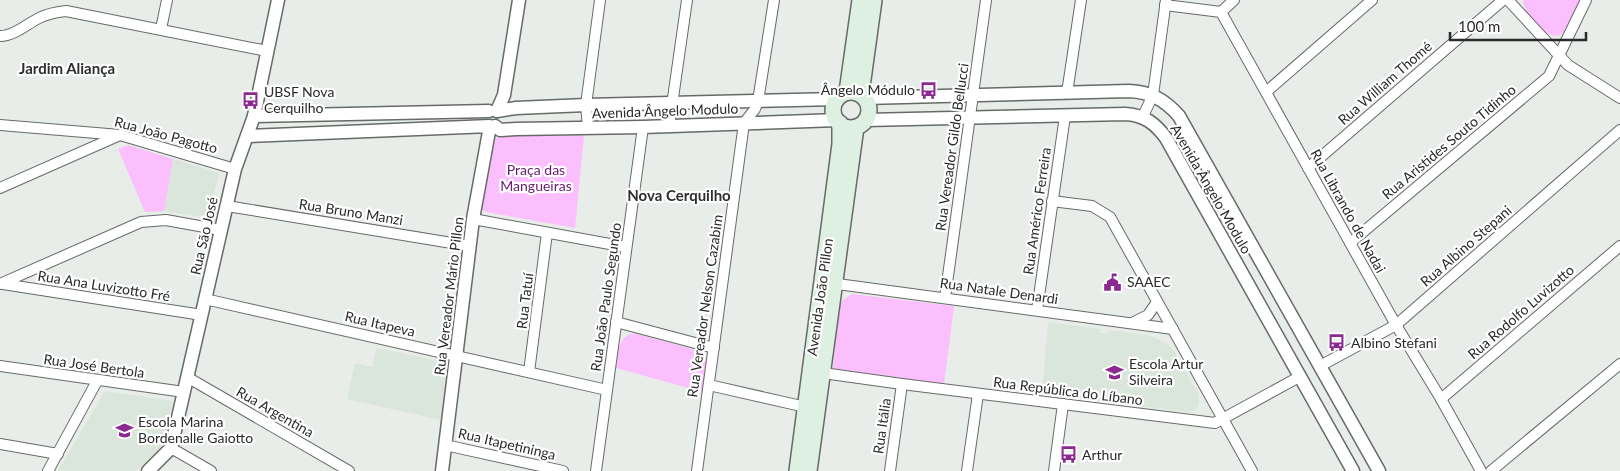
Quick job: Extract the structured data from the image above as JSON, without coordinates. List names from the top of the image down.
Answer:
{
  "streets": {
    "main road": ["Avenida João Pillon"],
    "street": [
      "Rua William Thomé",
      "Avenida Ângelo Modulo",
      "Rua João Pagotto",
      "Rua Aristides Souto Tidinho",
      "Rua Vereador Gildo Bellucci",
      "Rua Américo Ferreira",
      "Rua Librando de Nadai",
      "Rua Bruno Manzi",
      "Rua São José",
      "Rua Albino Stepani",
      "Rua Ana Luvizotto Fré",
      "Rua Natale Denardi",
      "Rua Vereador Mário Pillon",
      "Rua João Paulo Segundo",
      "Rua Tatuí",
      "Rua Vereador Nelson Cazabim",
      "Rua Rodolfo Luvizotto",
      "Rua Itapeva",
      "Rua José Bertola",
      "Rua República do Líbano",
      "Rua Argentina",
      "Rua Itália",
      "Rua Itapetininga"
    ]
  },
  "crossings": [
    ["Rua William Thomé", "Rua Librando de Nadai"],
    ["Avenida Ângelo Modulo", "Rua Vereador Gildo Bellucci"],
    ["Avenida Ângelo Modulo", "Rua São José"],
    ["Avenida Ângelo Modulo", "Rua Albino Stepani"],
    ["Avenida Ângelo Modulo", "Rua Vereador Mário Pillon"],
    ["Avenida Ângelo Modulo", "Rua João Paulo Segundo"],
    ["Avenida Ângelo Modulo", "Avenida João Pillon"],
    ["Avenida Ângelo Modulo", "Rua Vereador Nelson Cazabim"],
    ["Avenida Ângelo Modulo", "Rua República do Líbano"],
    ["Rua João Pagotto", "Rua São José"],
    ["Rua Aristides Souto Tidinho", "Rua Librando de Nadai"],
    ["Rua Vereador Gildo Bellucci", "Rua Natale Denardi"],
    ["Rua Américo Ferreira", "Rua Natale Denardi"],
    ["Rua Librando de Nadai", "Rua Albino Stepani"],
    ["Rua Librando de Nadai", "Rua Rodolfo Luvizotto"],
    ["Rua Bruno Manzi", "Rua São José"],
    ["Rua Bruno Manzi", "Rua Vereador Mário Pillon"],
    ["Rua São José", "Rua Ana Luvizotto Fré"],
    ["Rua São José", "Rua Itapeva"],
    ["Rua São José", "Rua José Bertola"],
    ["Rua São José", "Rua Argentina"],
    ["Rua Natale Denardi", "Avenida João Pillon"],
    ["Rua Vereador Mário Pillon", "Rua Itapeva"],
    ["Rua Vereador Mário Pillon", "Rua Itapetininga"],
    ["Rua João Paulo Segundo", "Rua Itapeva"],
    ["Avenida João Pillon", "Rua República do Líbano"],
    ["Rua Tatuí", "Rua Itapeva"],
    ["Rua República do Líbano", "Rua Itália"]
  ],
  "districts": ["Jardim Aliança", "Nova Cerquilho"],
  "parks": ["Praça das Mangueiras"],
  "places": {
    "bus stop": [
      "Ângelo Módulo",
      "UBSF Nova Cerquilho",
      "Albino Stefani",
      "Arthur"
    ],
    "public building": ["SAAEC"],
    "school or university": ["Escola Artur Silveira", "Escola Marina Bordenalle Gaiotto"]
  },
  "scale_bar": "100 m"
}
